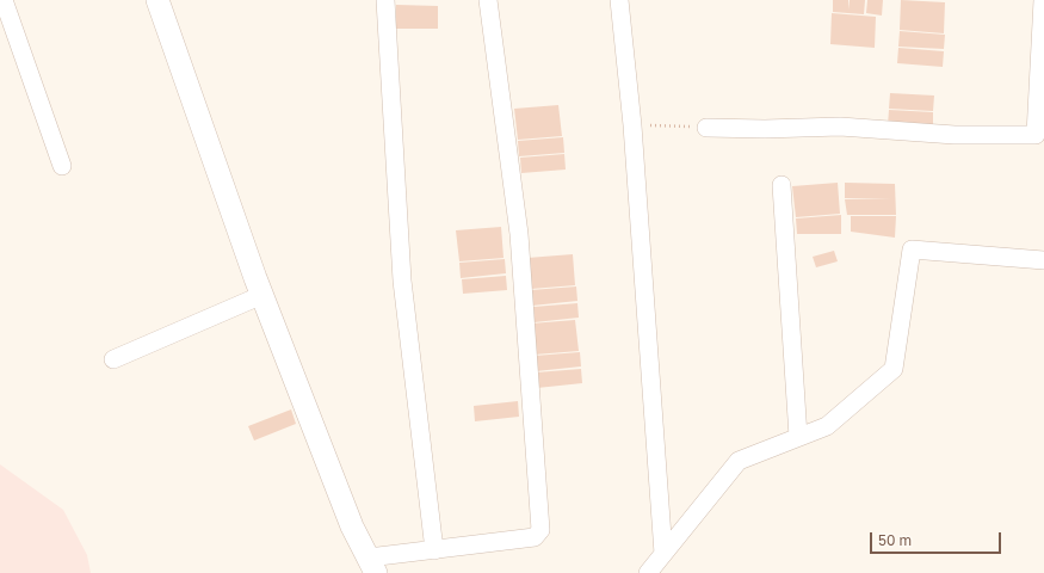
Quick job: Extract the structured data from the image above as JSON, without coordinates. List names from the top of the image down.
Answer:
{
  "scale_bar": "50 m"
}
